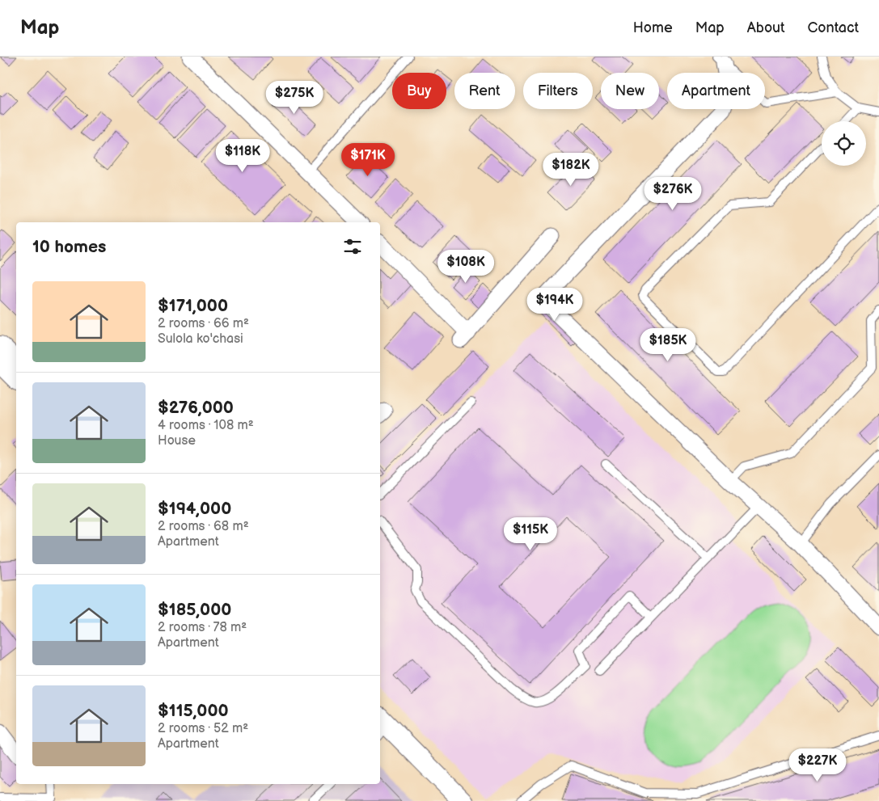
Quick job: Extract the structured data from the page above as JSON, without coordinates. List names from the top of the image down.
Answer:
{
  "page": {
    "header": "Map",
    "nav": [
      "Home",
      "Map",
      "About",
      "Contact"
    ],
    "chip": [
      "Buy",
      "Rent",
      "Filters",
      "New",
      "Apartment"
    ],
    "price": [
      "$275K",
      "$118K",
      "$171K",
      "$182K",
      "$276K",
      "$108K",
      "$194K",
      "$185K",
      "$115K",
      "$227K"
    ],
    "heading": "10 homes",
    "list": [
      {
        "name": "$171,000",
        "note": "2 rooms · 66 m² · Sulola ko'chasi"
      },
      {
        "name": "$276,000",
        "note": "4 rooms · 108 m² · House"
      },
      {
        "name": "$194,000",
        "note": "2 rooms · 68 m² · Apartment"
      },
      {
        "name": "$185,000",
        "note": "2 rooms · 78 m² · Apartment"
      },
      {
        "name": "$115,000",
        "note": "2 rooms · 52 m² · Apartment"
      }
    ]
  }
}
